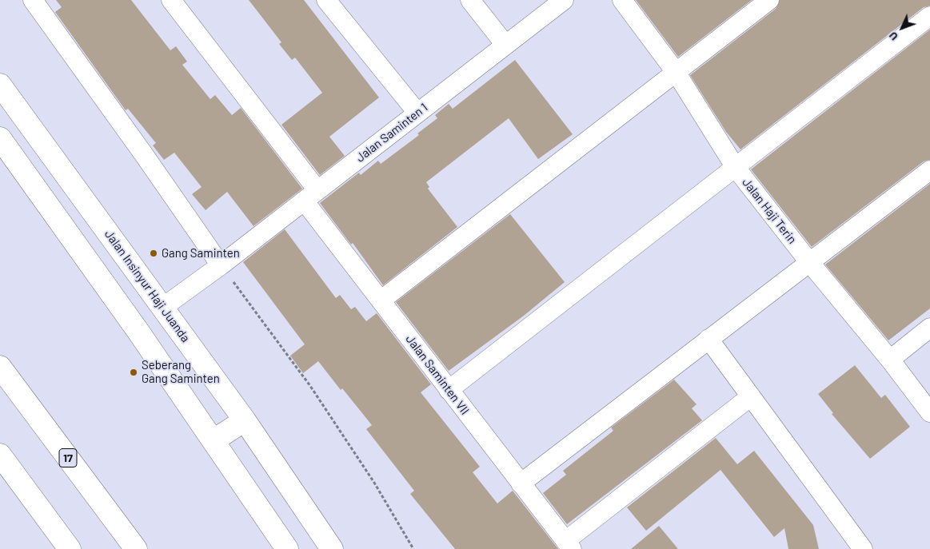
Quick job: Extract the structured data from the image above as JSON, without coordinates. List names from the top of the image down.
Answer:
{
  "streets": {
    "highway": ["Jalan Insinyur Haji Juanda", "17"],
    "street": ["Jalan Saminten 1", "Jalan Haji Terin", "Jalan Saminten VII"]
  },
  "crossings": [
    ["Jalan Saminten 1", "Jalan Insinyur Haji Juanda"],
    ["Jalan Saminten 1", "Jalan Saminten VII"]
  ],
  "places": ["Gang Saminten", "Seberang Gang Saminten"],
  "north": "bottom left"
}
